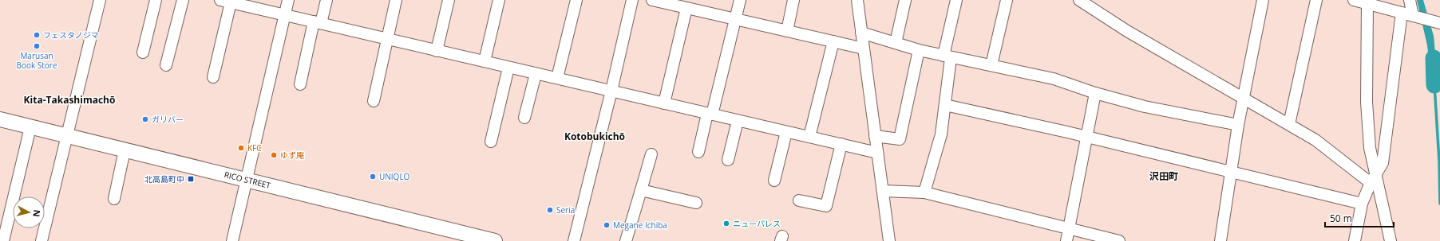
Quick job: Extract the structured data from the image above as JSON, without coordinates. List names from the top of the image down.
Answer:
{
  "streets": {
    "main road": ["RICO STREET"]
  },
  "districts": ["Kita-Takashimachō", "Kotobukichō", "沢田町"],
  "places": {
    "other": [
      "フェスタノジマ",
      "Marusan Book Store",
      "ガリバー",
      "KFC",
      "ゆず庵",
      "UNIQLO",
      "Seria",
      "ニューパレス",
      "Megane Ichiba"
    ],
    "transit": ["北高島町中"]
  },
  "scale_bar": "50 m",
  "north": "right"
}
